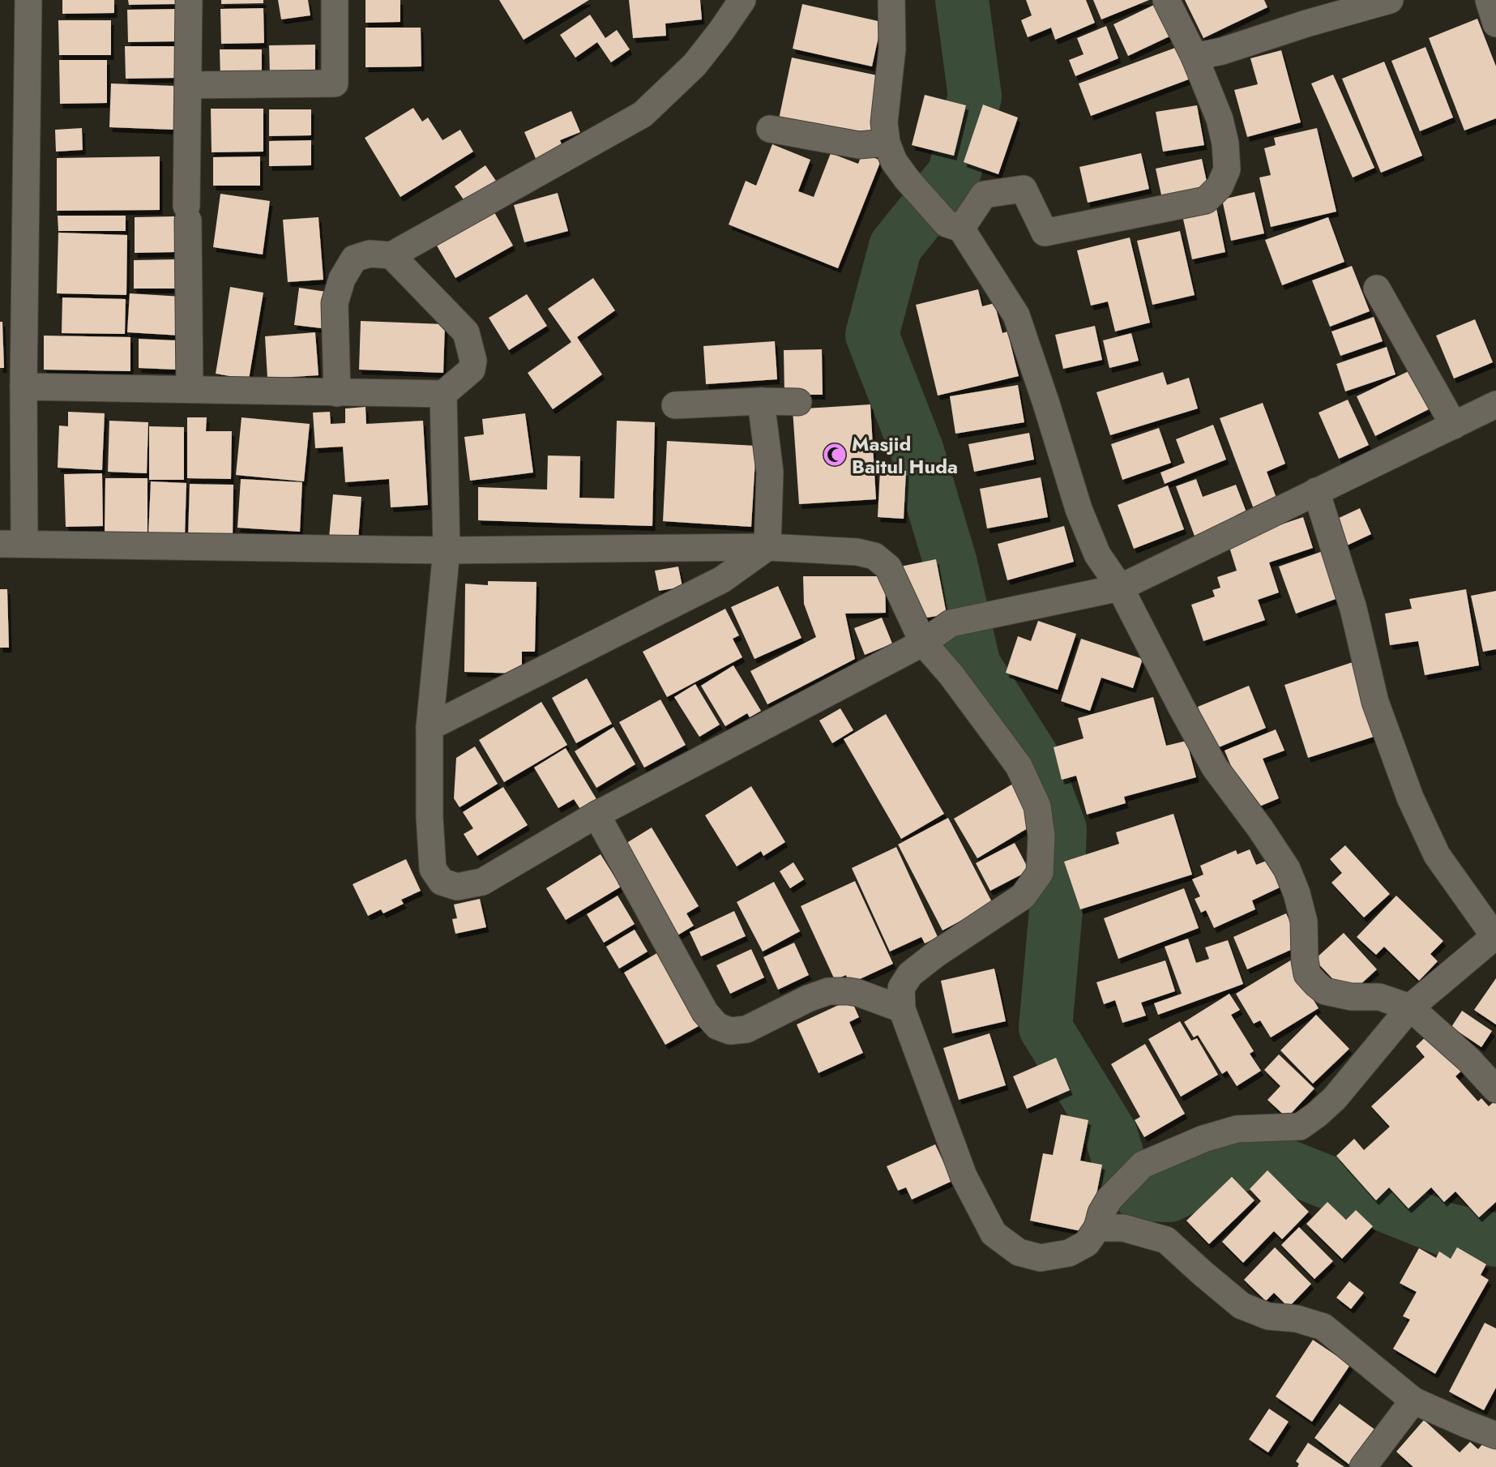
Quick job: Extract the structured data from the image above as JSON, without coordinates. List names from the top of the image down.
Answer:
{
  "places": {
    "mosque": ["Masjid Baitul Huda"]
  }
}
